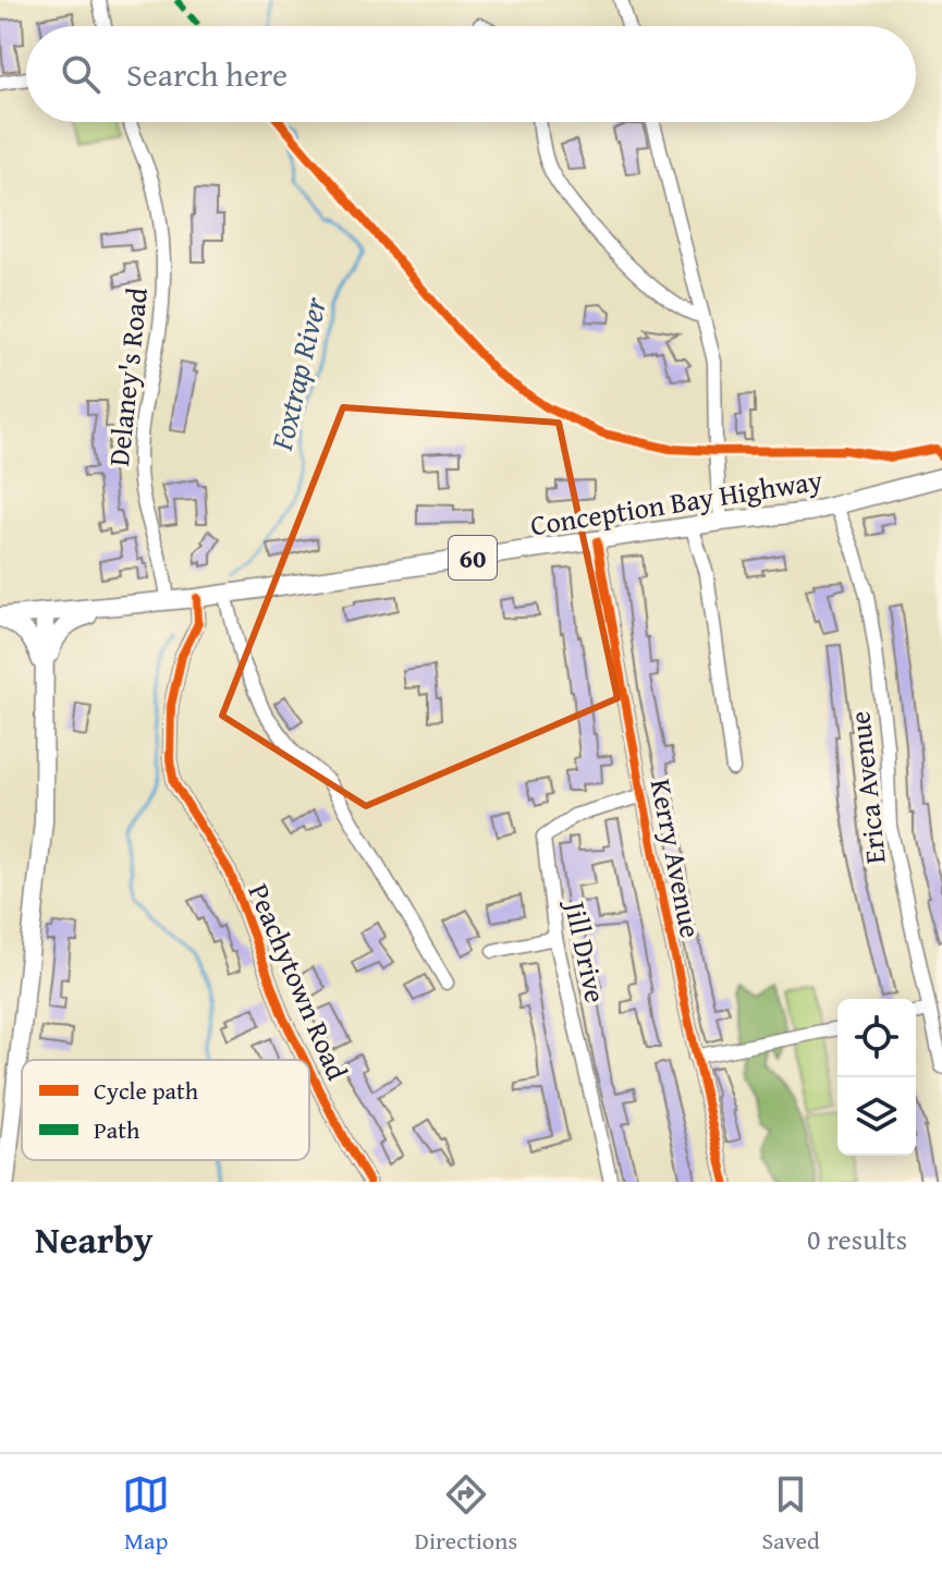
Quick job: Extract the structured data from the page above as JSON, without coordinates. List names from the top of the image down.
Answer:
{
  "streets": {
    "main road": ["Conception Bay Highway", "60"],
    "street": [
      "Delaney's Road",
      "Erica Avenue",
      "Kerry Avenue",
      "Jill Drive",
      "Peachytown Road"
    ]
  },
  "crossings": [
    ["Delaney's Road", "Conception Bay Highway"],
    ["Conception Bay Highway", "Erica Avenue"],
    ["Conception Bay Highway", "Kerry Avenue"],
    ["Conception Bay Highway", "Peachytown Road"],
    ["Kerry Avenue", "Jill Drive"]
  ],
  "water": ["Foxtrap River"],
  "legend": ["Cycle path", "Path"],
  "page": {
    "search": "Search here",
    "heading": ["Nearby", "0 results"],
    "nav": ["Map", "Directions", "Saved"]
  }
}
